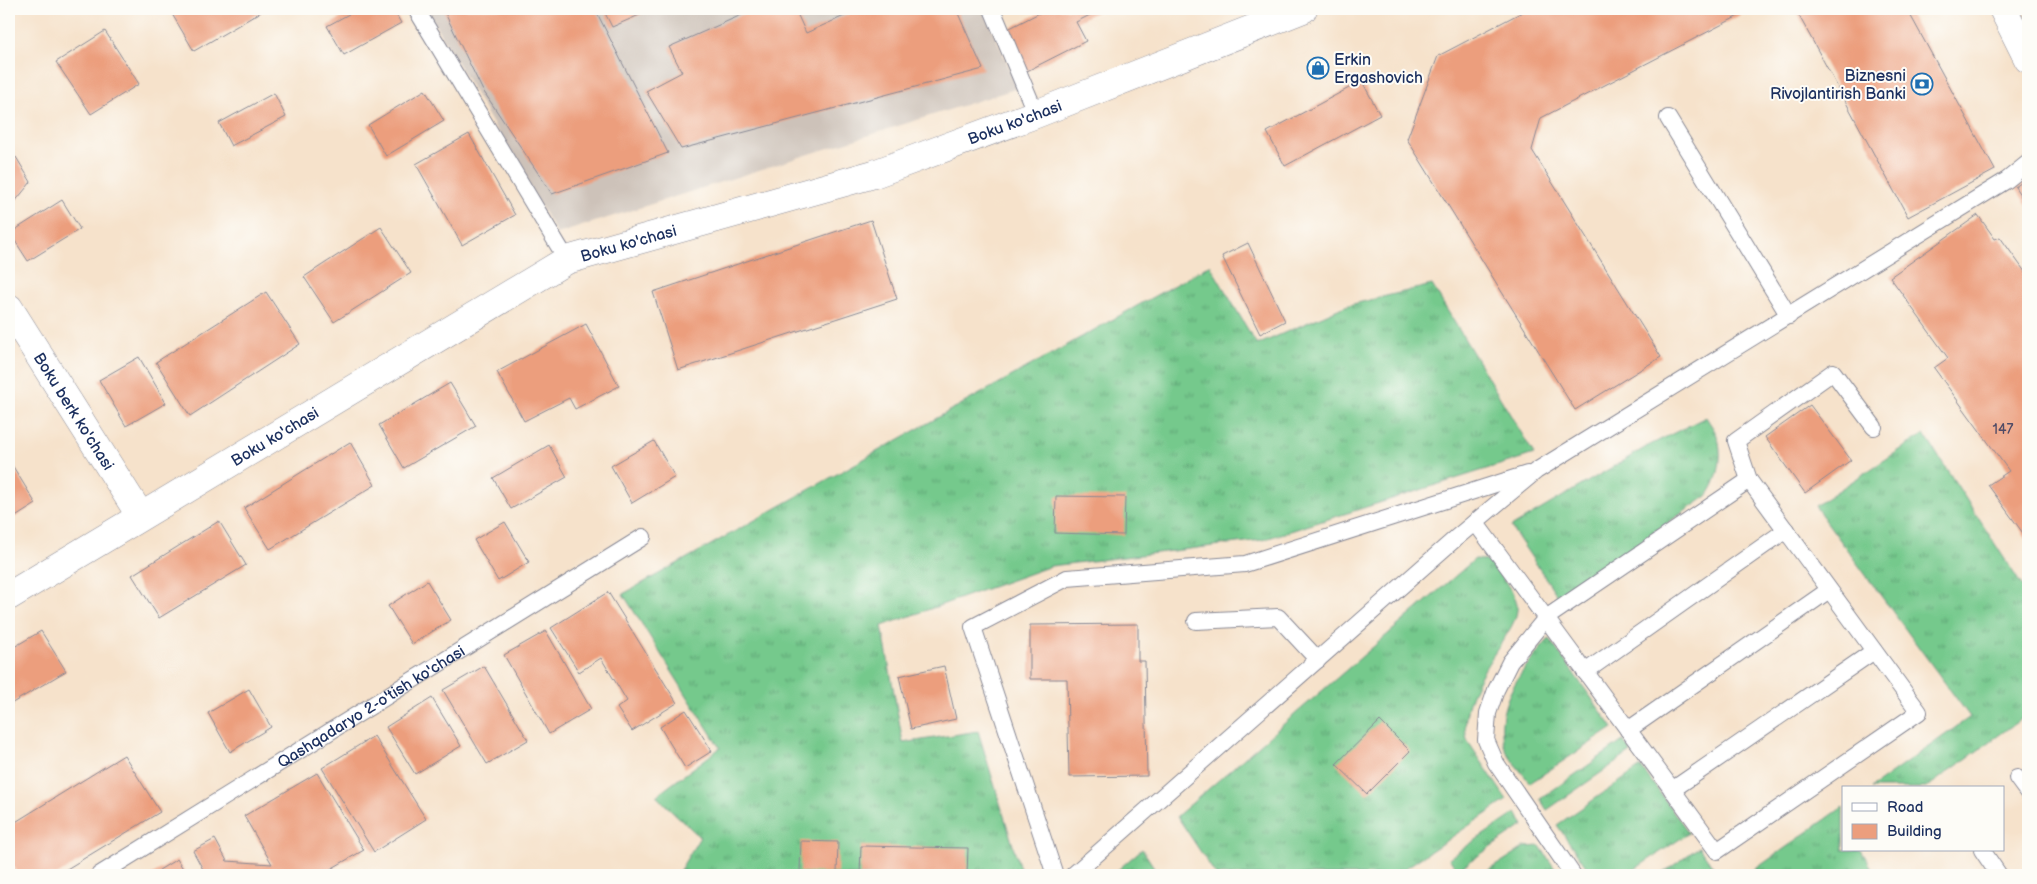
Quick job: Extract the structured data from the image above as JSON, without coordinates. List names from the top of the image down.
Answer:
{
  "streets": {
    "street": ["Boku ko'chasi", "Boku berk ko'chasi"],
    "lane": ["Qashqadaryo 2-o'tish ko'chasi"]
  },
  "crossings": [
    ["Boku ko'chasi", "Boku berk ko'chasi"]
  ],
  "places": {
    "shop": ["Erkin Ergashovich"],
    "bank": ["Biznesni Rivojlantirish Banki"]
  },
  "house_numbers": ["147"],
  "legend": ["Road", "Building"]
}
